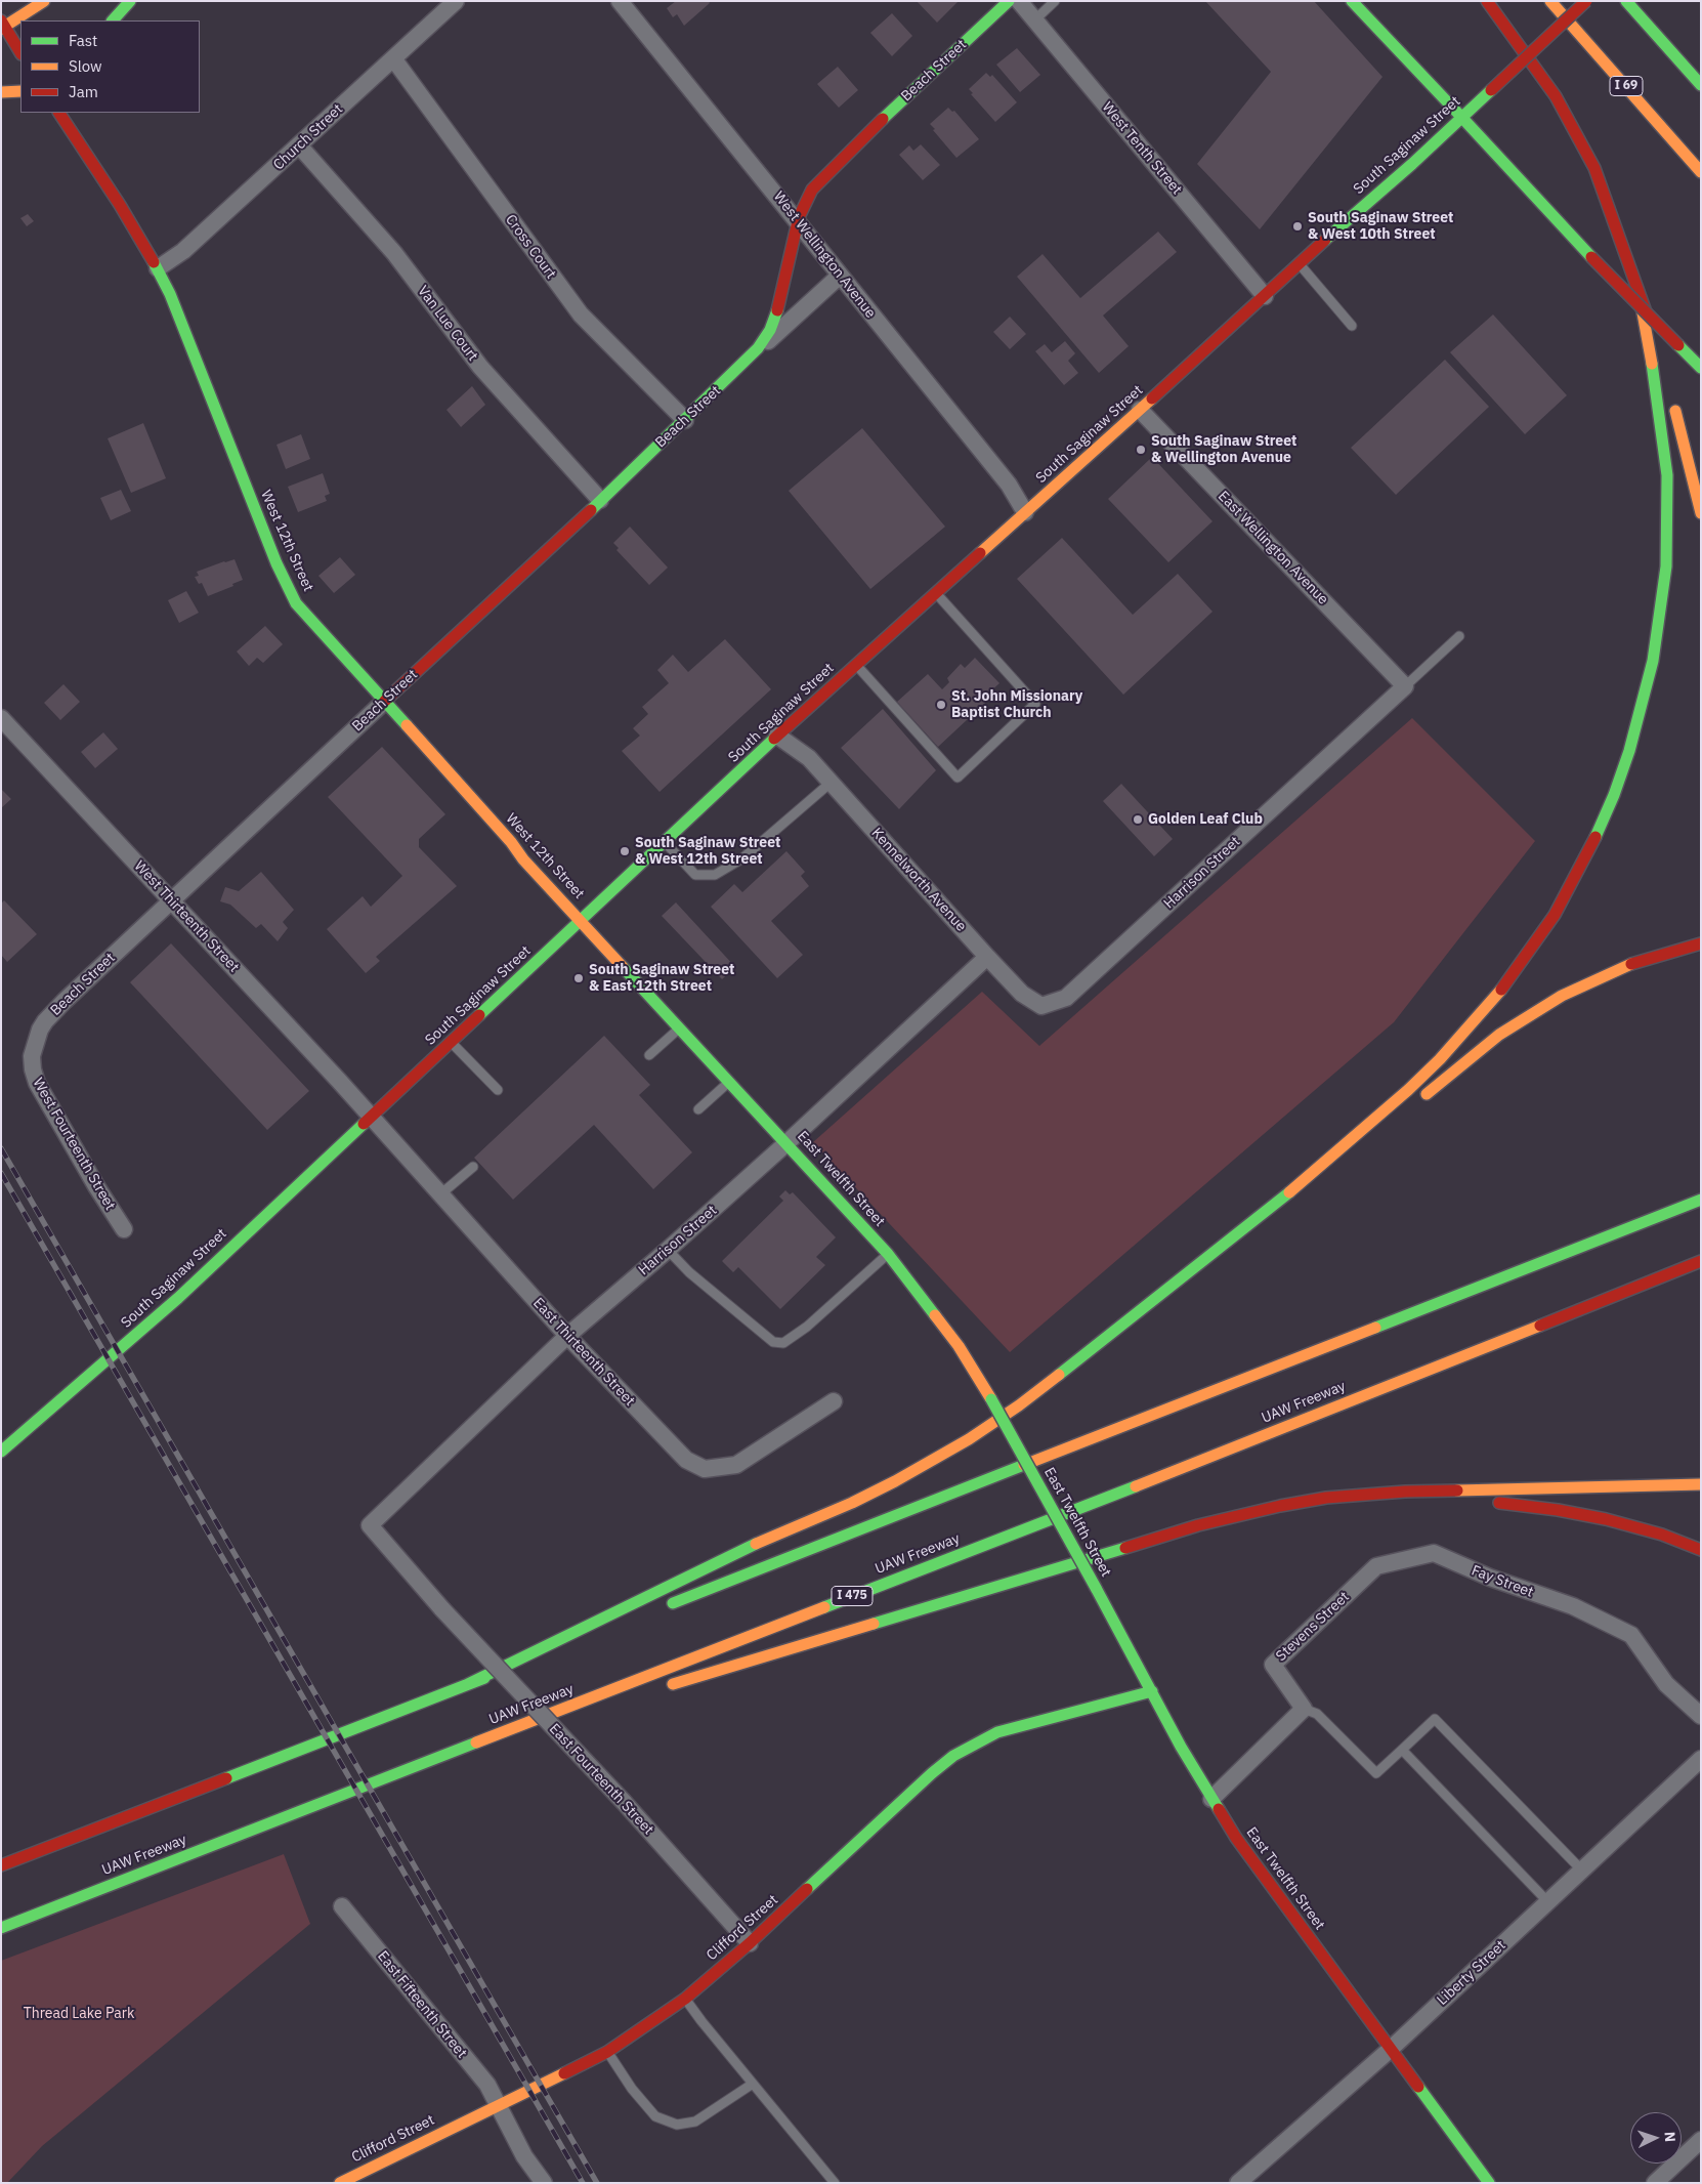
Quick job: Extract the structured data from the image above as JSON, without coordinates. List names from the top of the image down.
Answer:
{
  "streets": {
    "main road": [
      "Beach Street",
      "I 69",
      "South Saginaw Street",
      "West 12th Street",
      "East Twelfth Street",
      "UAW Freeway",
      "I 475",
      "Clifford Street"
    ],
    "street": [
      "Church Street",
      "West Tenth Street",
      "Cross Court",
      "West Wellington Avenue",
      "Van Lue Court",
      "East Wellington Avenue",
      "Harrison Street",
      "Kennelworth Avenue",
      "West Thirteenth Street",
      "West Fourteenth Street",
      "East Thirteenth Street",
      "Fay Street",
      "Stevens Street",
      "East Fourteenth Street",
      "Liberty Street",
      "East Fifteenth Street"
    ]
  },
  "crossings": [
    ["Beach Street", "Cross Court"],
    ["Beach Street", "West Wellington Avenue"],
    ["Beach Street", "Van Lue Court"],
    ["Beach Street", "West 12th Street"],
    ["Beach Street", "West Thirteenth Street"],
    ["Beach Street", "West Fourteenth Street"],
    ["Church Street", "Cross Court"],
    ["Church Street", "Van Lue Court"],
    ["Church Street", "West 12th Street"],
    ["South Saginaw Street", "West Tenth Street"],
    ["South Saginaw Street", "West Wellington Avenue"],
    ["South Saginaw Street", "West 12th Street"],
    ["South Saginaw Street", "East Wellington Avenue"],
    ["South Saginaw Street", "Kennelworth Avenue"],
    ["South Saginaw Street", "West Thirteenth Street"],
    ["South Saginaw Street", "East Twelfth Street"],
    ["South Saginaw Street", "East Thirteenth Street"],
    ["West 12th Street", "East Twelfth Street"],
    ["East Wellington Avenue", "Harrison Street"],
    ["Harrison Street", "Kennelworth Avenue"],
    ["Harrison Street", "East Twelfth Street"],
    ["Harrison Street", "East Thirteenth Street"],
    ["Harrison Street", "East Fourteenth Street"],
    ["West Thirteenth Street", "East Thirteenth Street"],
    ["East Twelfth Street", "Clifford Street"],
    ["East Twelfth Street", "Liberty Street"],
    ["Fay Street", "Stevens Street"],
    ["East Fourteenth Street", "Clifford Street"],
    ["Clifford Street", "East Fifteenth Street"]
  ],
  "parks": ["Thread Lake Park"],
  "places": [
    "South Saginaw Street & West 10th Street",
    "South Saginaw Street & Wellington Avenue",
    "St. John Missionary Baptist Church",
    "Golden Leaf Club",
    "South Saginaw Street & West 12th Street",
    "South Saginaw Street & East 12th Street"
  ],
  "legend": ["Fast", "Slow", "Jam"],
  "north": "right"
}
